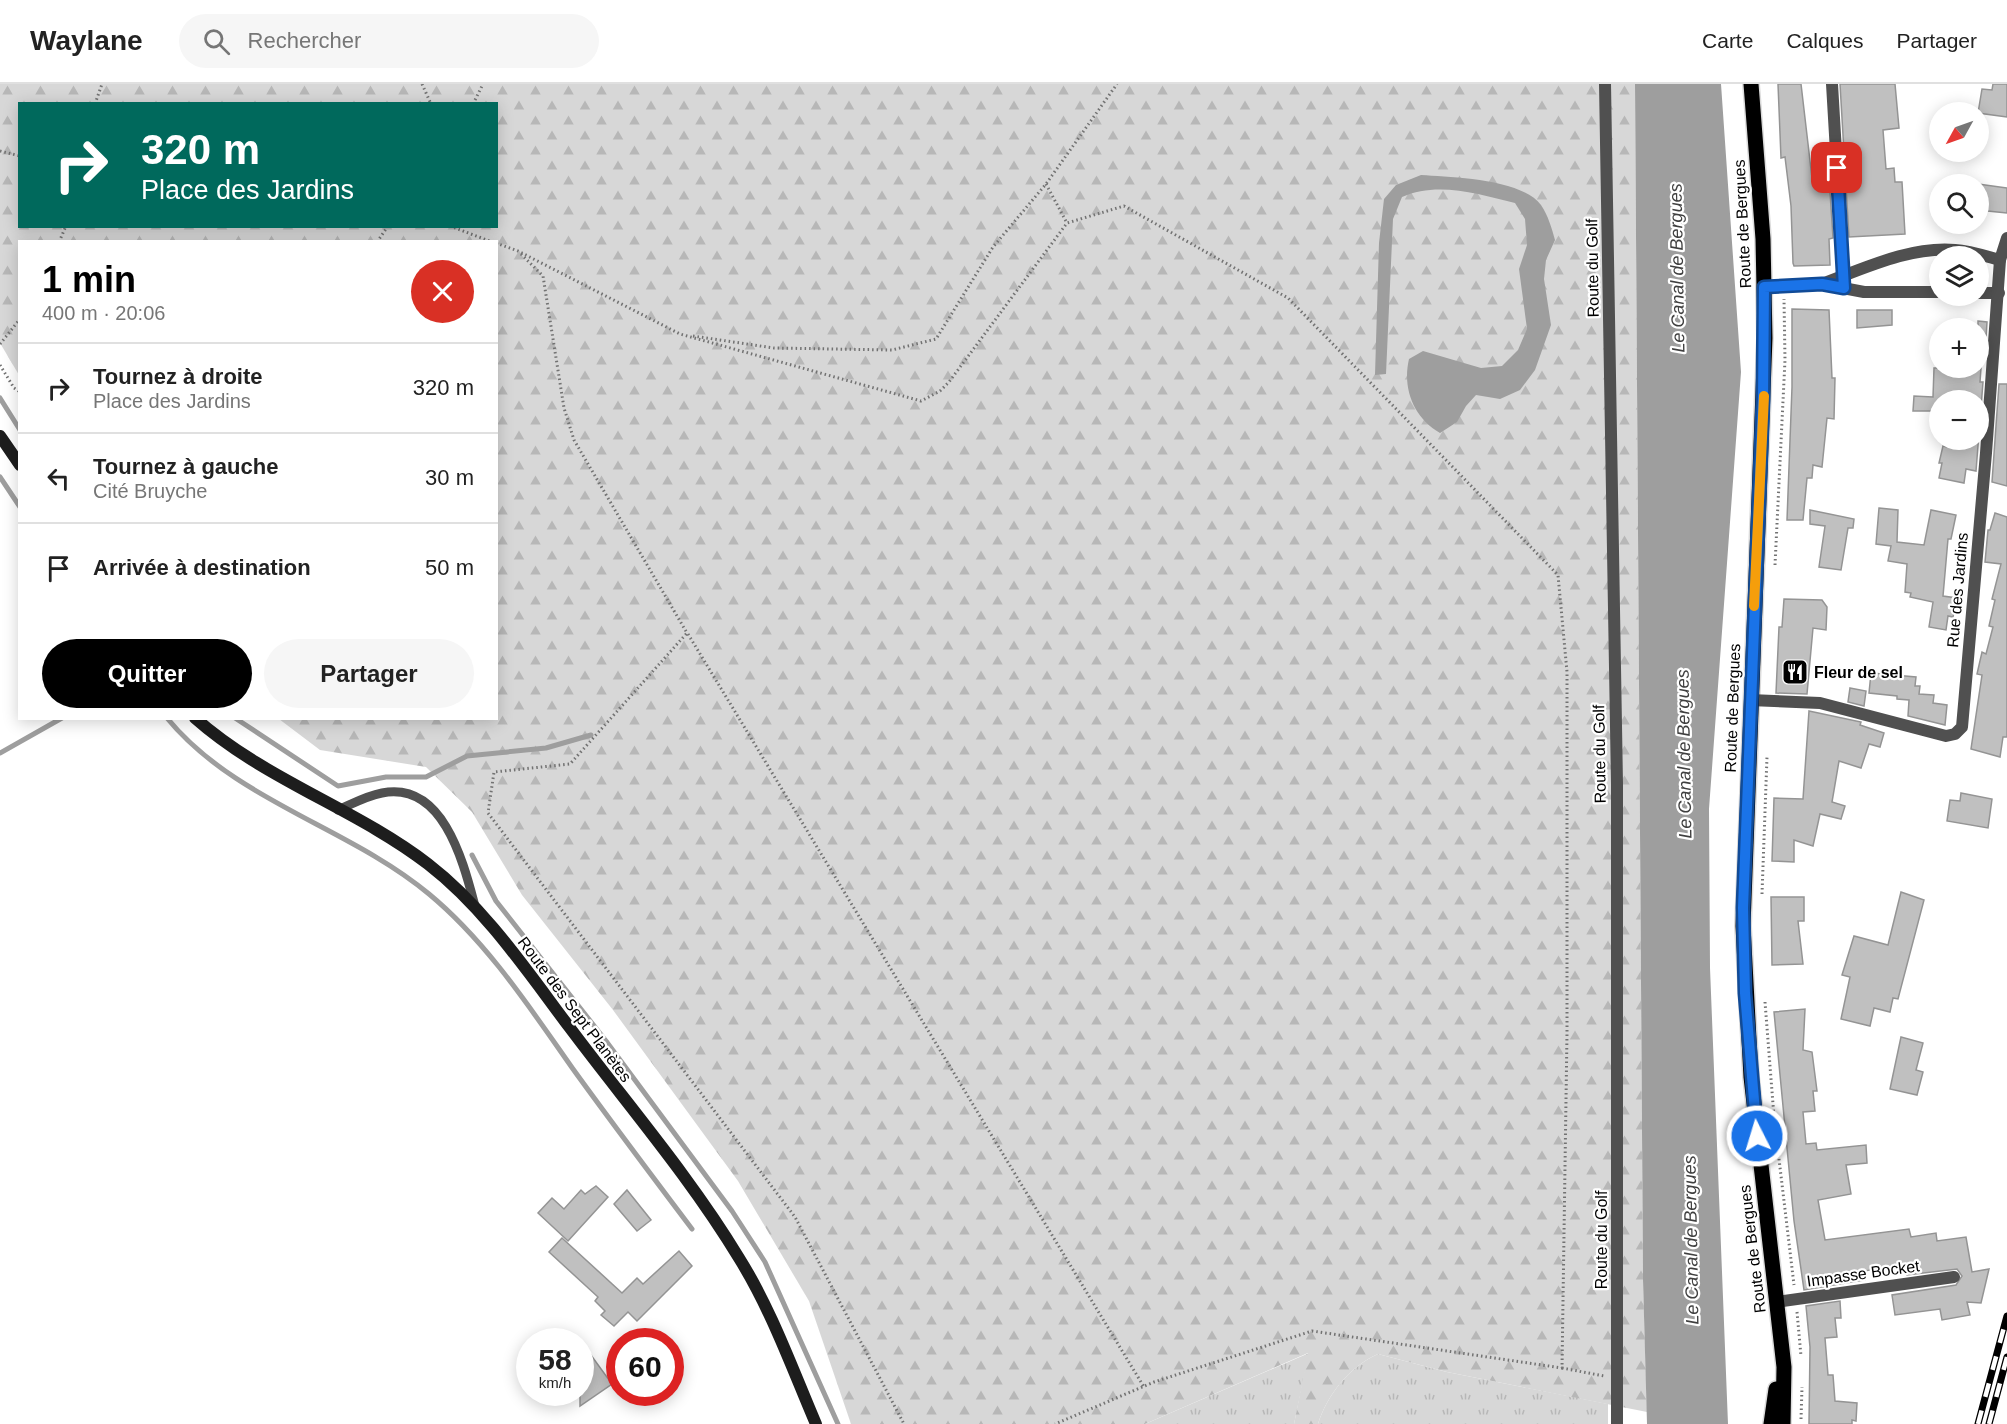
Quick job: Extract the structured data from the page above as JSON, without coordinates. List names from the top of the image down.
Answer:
{
  "streets": {
    "main road": ["Route de Bergues", "Route des Sept Planètes"],
    "street": ["Route du Golf", "Rue des Jardins", "Impasse Bocket"]
  },
  "crossings": [
    ["Route de Bergues", "Rue des Jardins"],
    ["Route de Bergues", "Impasse Bocket"]
  ],
  "water": ["Le Canal de Bergues"],
  "places": {
    "restaurant": ["Fleur de sel"]
  },
  "north": "bottom left",
  "page": {
    "header": "Waylane",
    "search": "Rechercher",
    "nav": ["Carte", "Calques", "Partager"],
    "map_buttons": ["+", "−"],
    "turn": ["320 m", "Place des Jardins"],
    "heading": ["1 min", "400 m · 20:06"],
    "list": [
      {
        "name": "Tournez à droite",
        "note": "Place des Jardins",
        "value": "320 m"
      },
      {
        "name": "Tournez à gauche",
        "note": "Cité Bruyche",
        "value": "30 m"
      },
      {
        "name": "Arrivée à destination",
        "value": "50 m"
      }
    ],
    "buttons": ["Quitter", "Partager"],
    "speed": "58 km/h",
    "limit": "60"
  }
}
